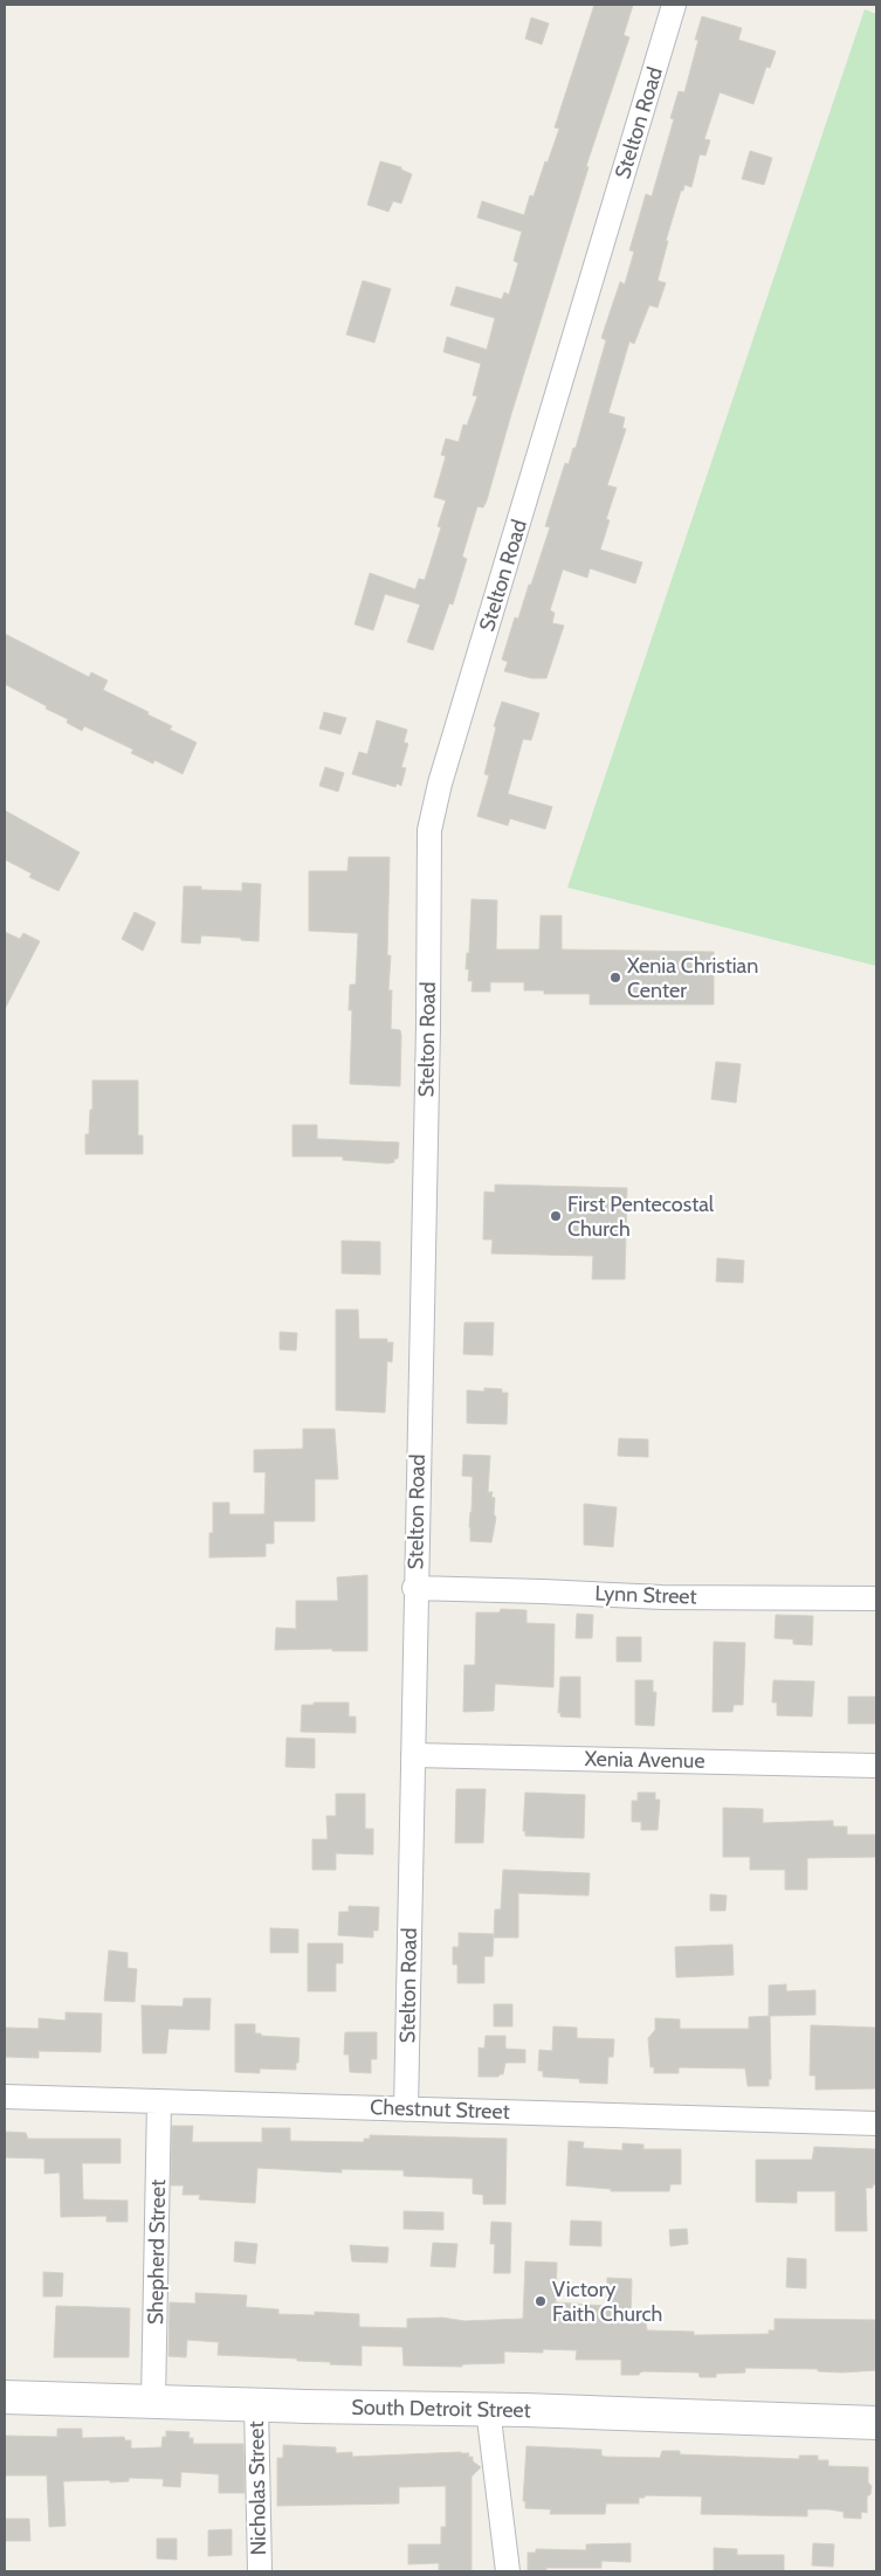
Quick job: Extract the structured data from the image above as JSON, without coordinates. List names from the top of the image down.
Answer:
{
  "streets": {
    "main road": ["South Detroit Street"],
    "street": [
      "Stelton Road",
      "Lynn Street",
      "Xenia Avenue",
      "Chestnut Street",
      "Shepherd Street",
      "Nicholas Street"
    ]
  },
  "crossings": [
    ["Stelton Road", "Lynn Street"],
    ["Stelton Road", "Xenia Avenue"],
    ["Stelton Road", "Chestnut Street"],
    ["Chestnut Street", "Shepherd Street"],
    ["Shepherd Street", "South Detroit Street"],
    ["South Detroit Street", "Nicholas Street"]
  ],
  "places": ["Xenia Christian Center", "First Pentecostal Church", "Victory Faith Church"]
}
